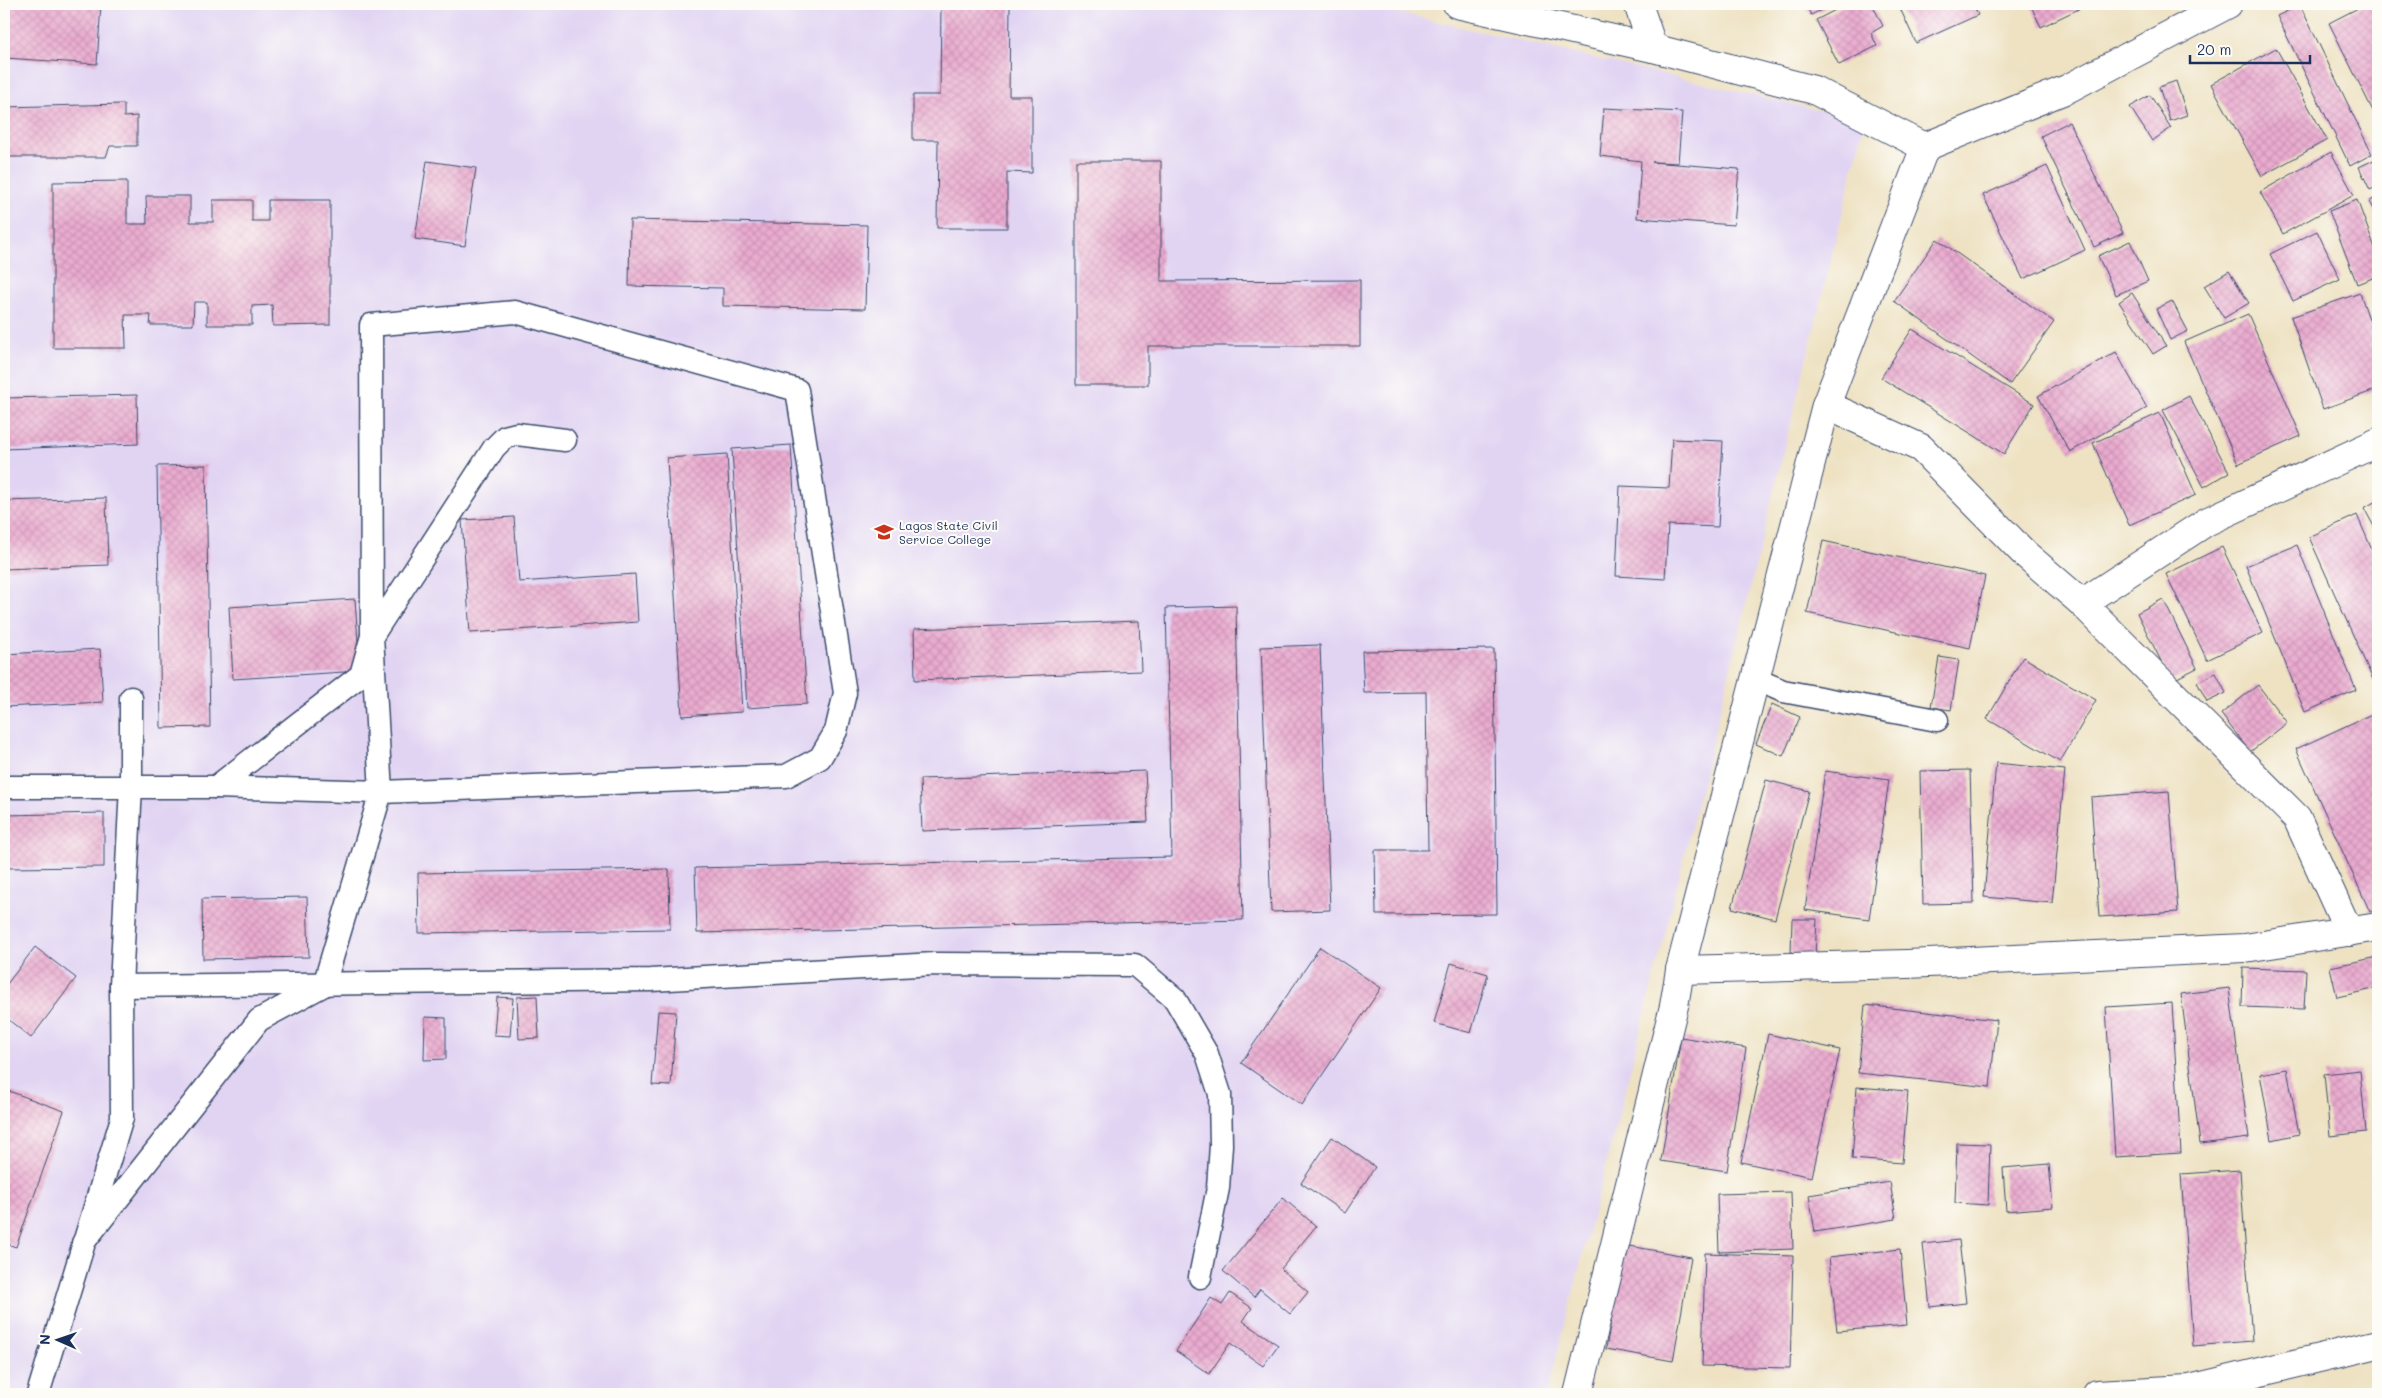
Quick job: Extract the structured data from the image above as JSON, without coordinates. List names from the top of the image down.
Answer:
{
  "places": {
    "school or university": ["Lagos State Civil Service College"]
  },
  "scale_bar": "20 m",
  "north": "left"
}
